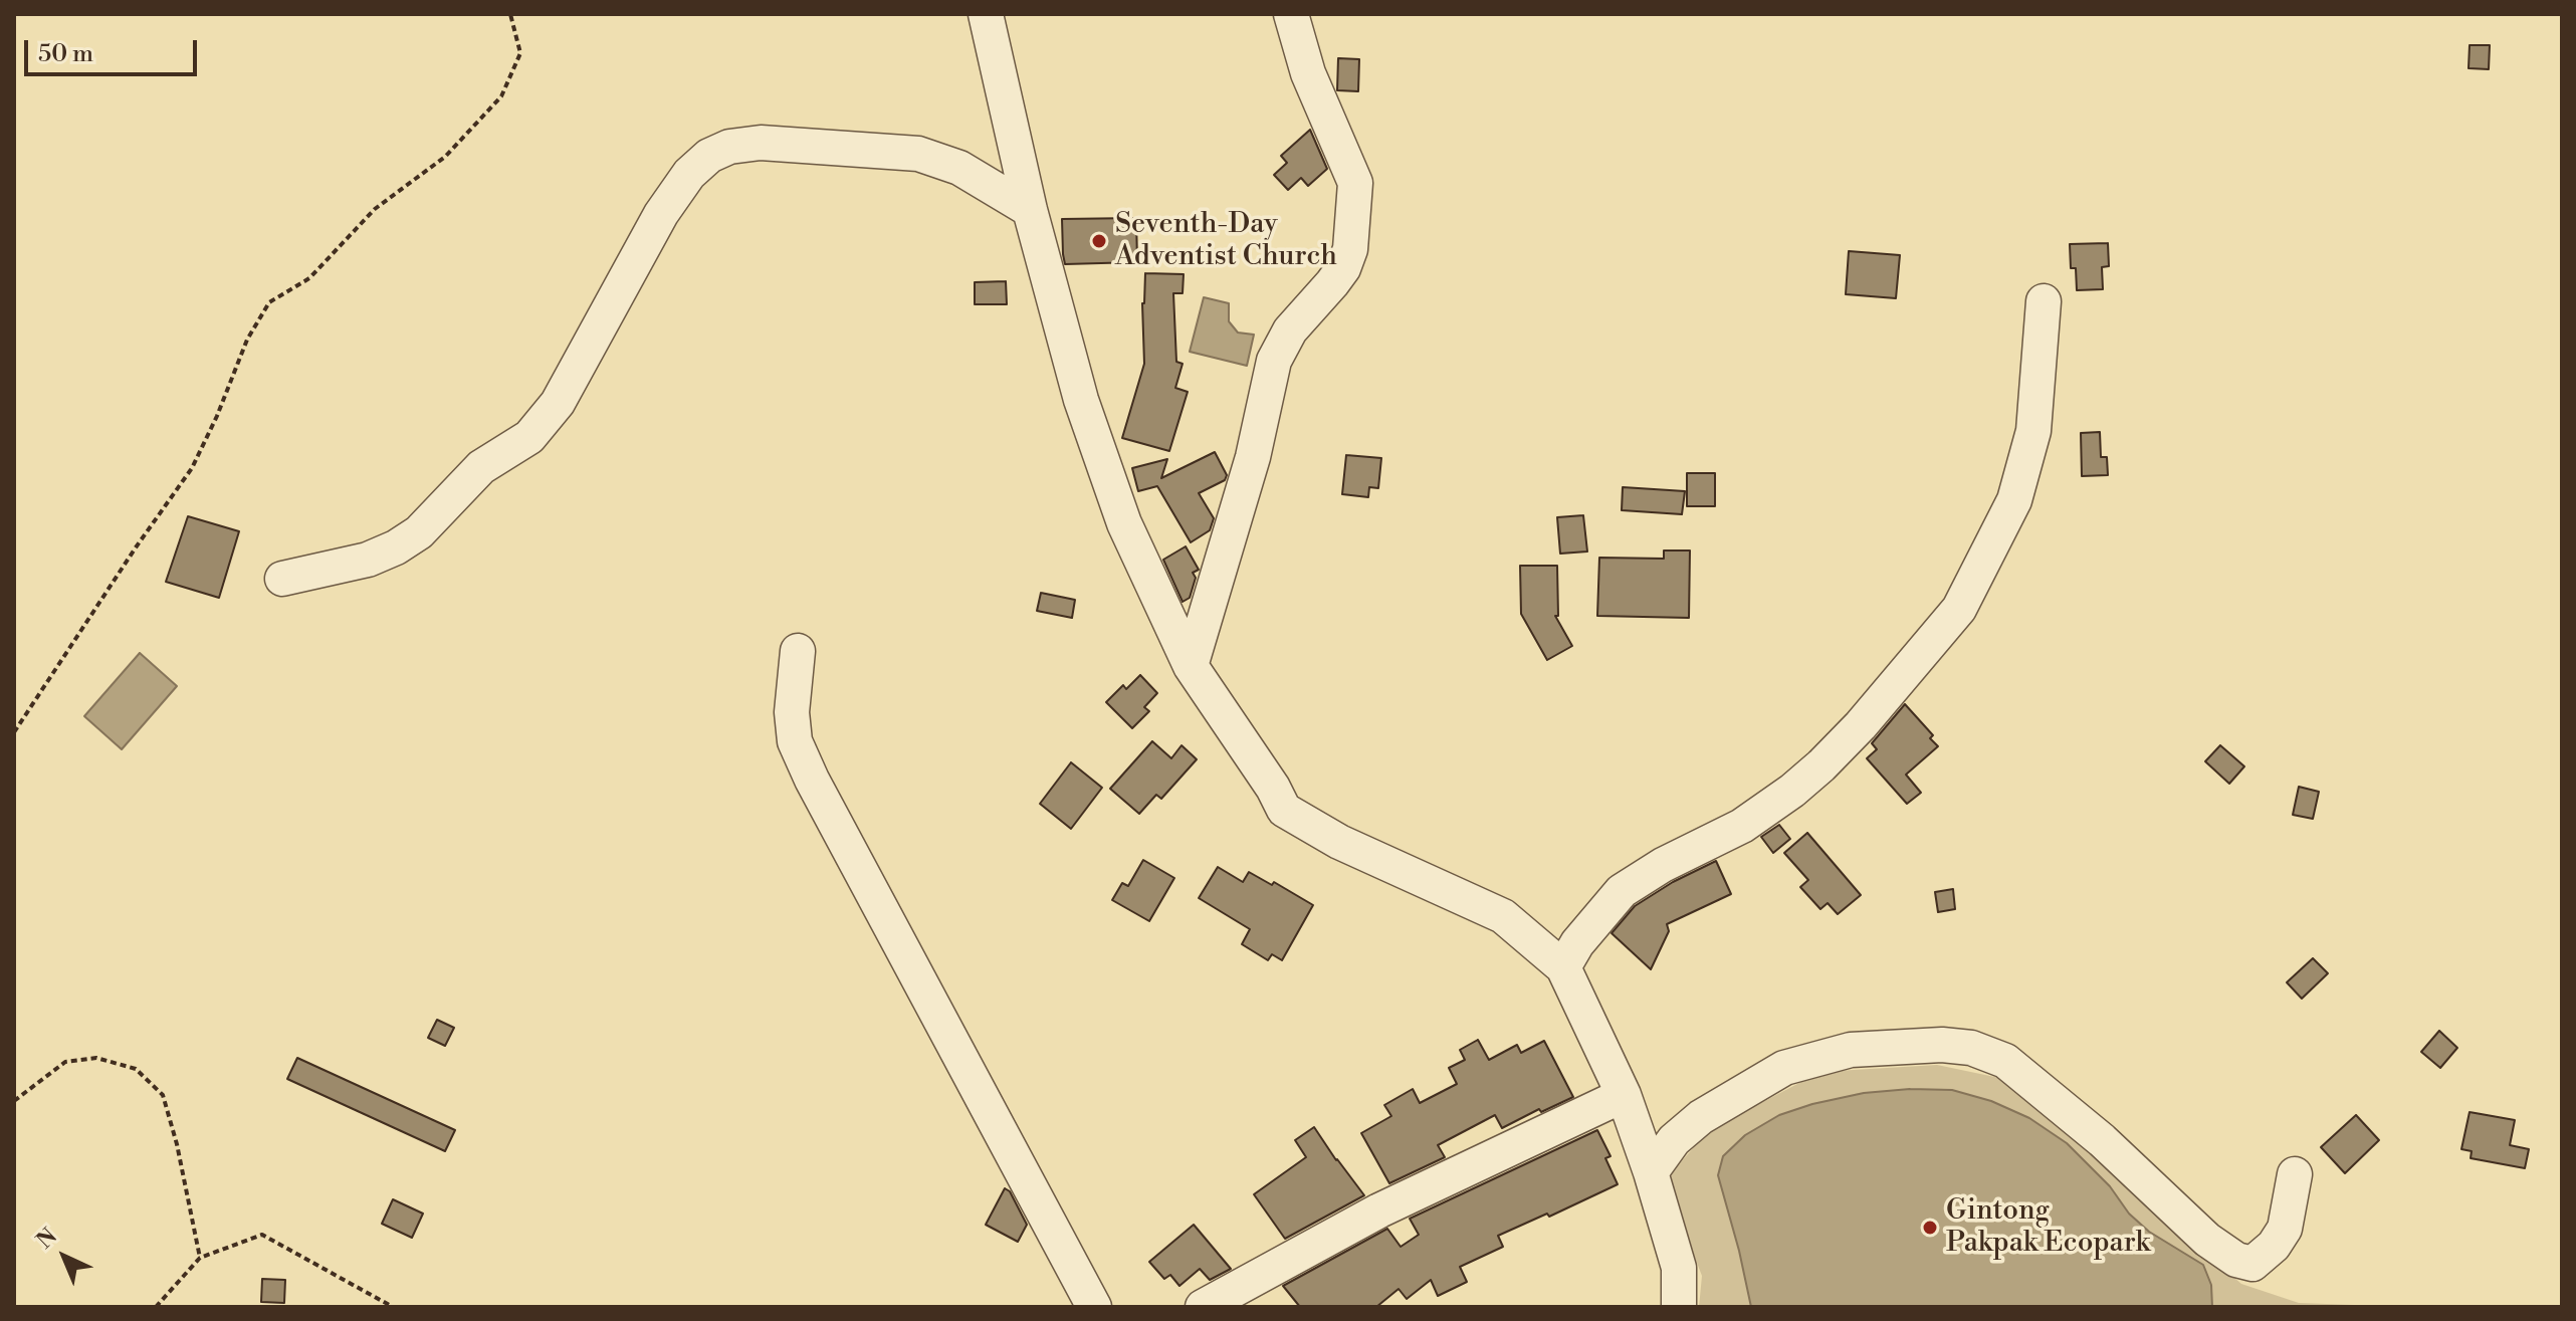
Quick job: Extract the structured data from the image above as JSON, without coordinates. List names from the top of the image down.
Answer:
{
  "places": ["Seventh-Day Adventist Church", "Gintong Pakpak Ecopark"],
  "scale_bar": "50 m",
  "north": "top left"
}
